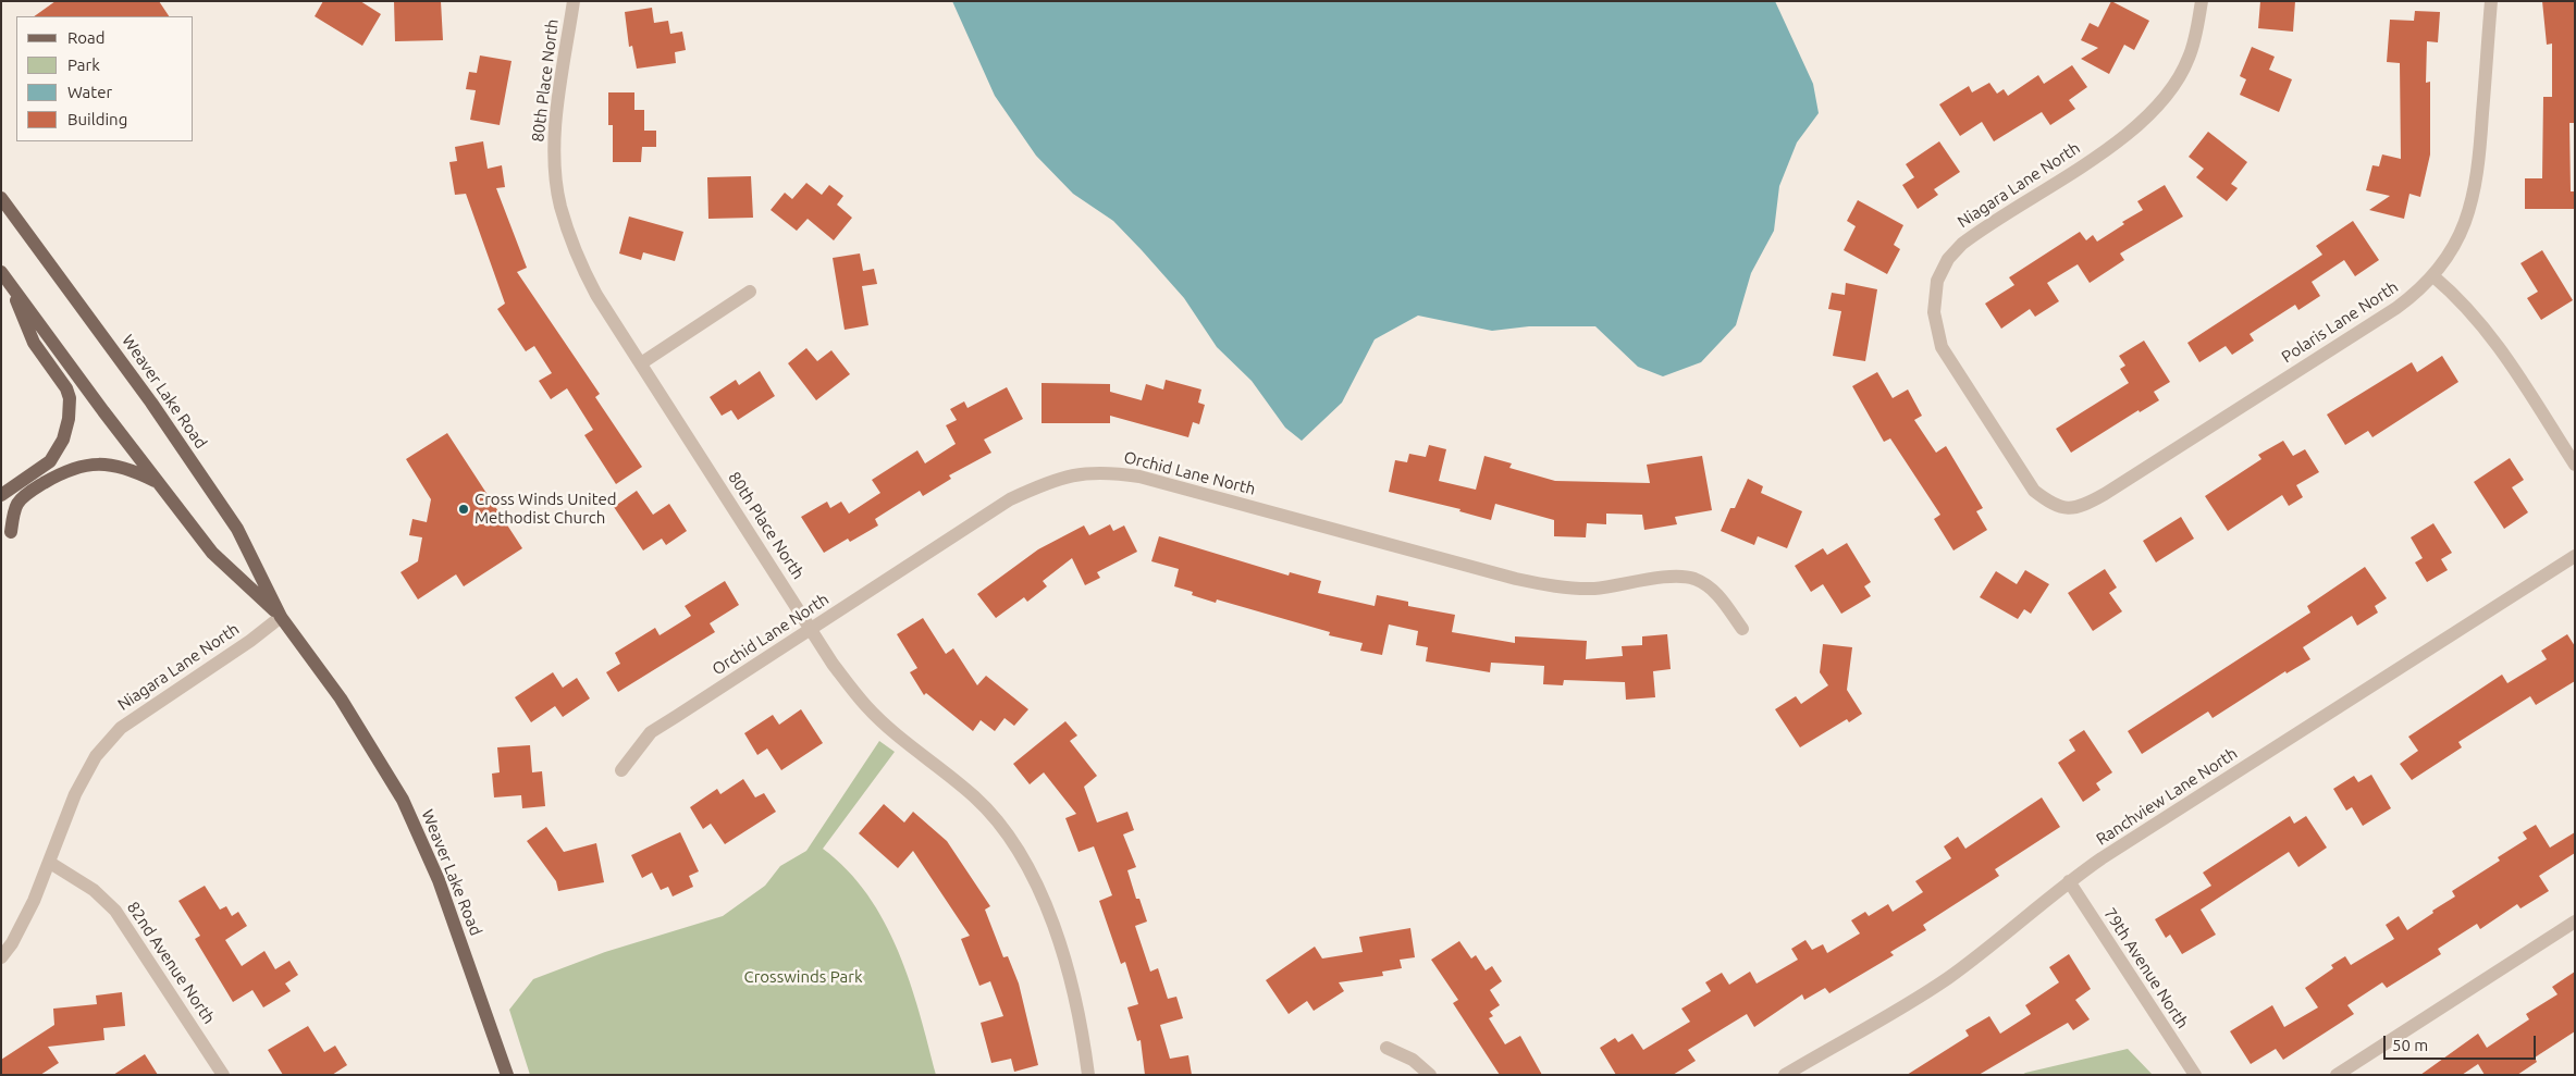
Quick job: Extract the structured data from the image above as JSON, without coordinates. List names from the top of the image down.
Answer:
{
  "streets": {
    "main road": ["Weaver Lake Road"],
    "street": [
      "80th Place North",
      "Niagara Lane North",
      "Polaris Lane North",
      "Orchid Lane North",
      "Ranchview Lane North",
      "82nd Avenue North",
      "79th Avenue North"
    ]
  },
  "crossings": [
    ["80th Place North", "Orchid Lane North"],
    ["Niagara Lane North", "Polaris Lane North"],
    ["Niagara Lane North", "Weaver Lake Road"],
    ["Niagara Lane North", "82nd Avenue North"],
    ["Ranchview Lane North", "79th Avenue North"]
  ],
  "parks": ["Crosswinds Park"],
  "places": ["Cross Winds United Methodist Church"],
  "legend": [
    "Road",
    "Park",
    "Water",
    "Building"
  ],
  "scale_bar": "50 m"
}
